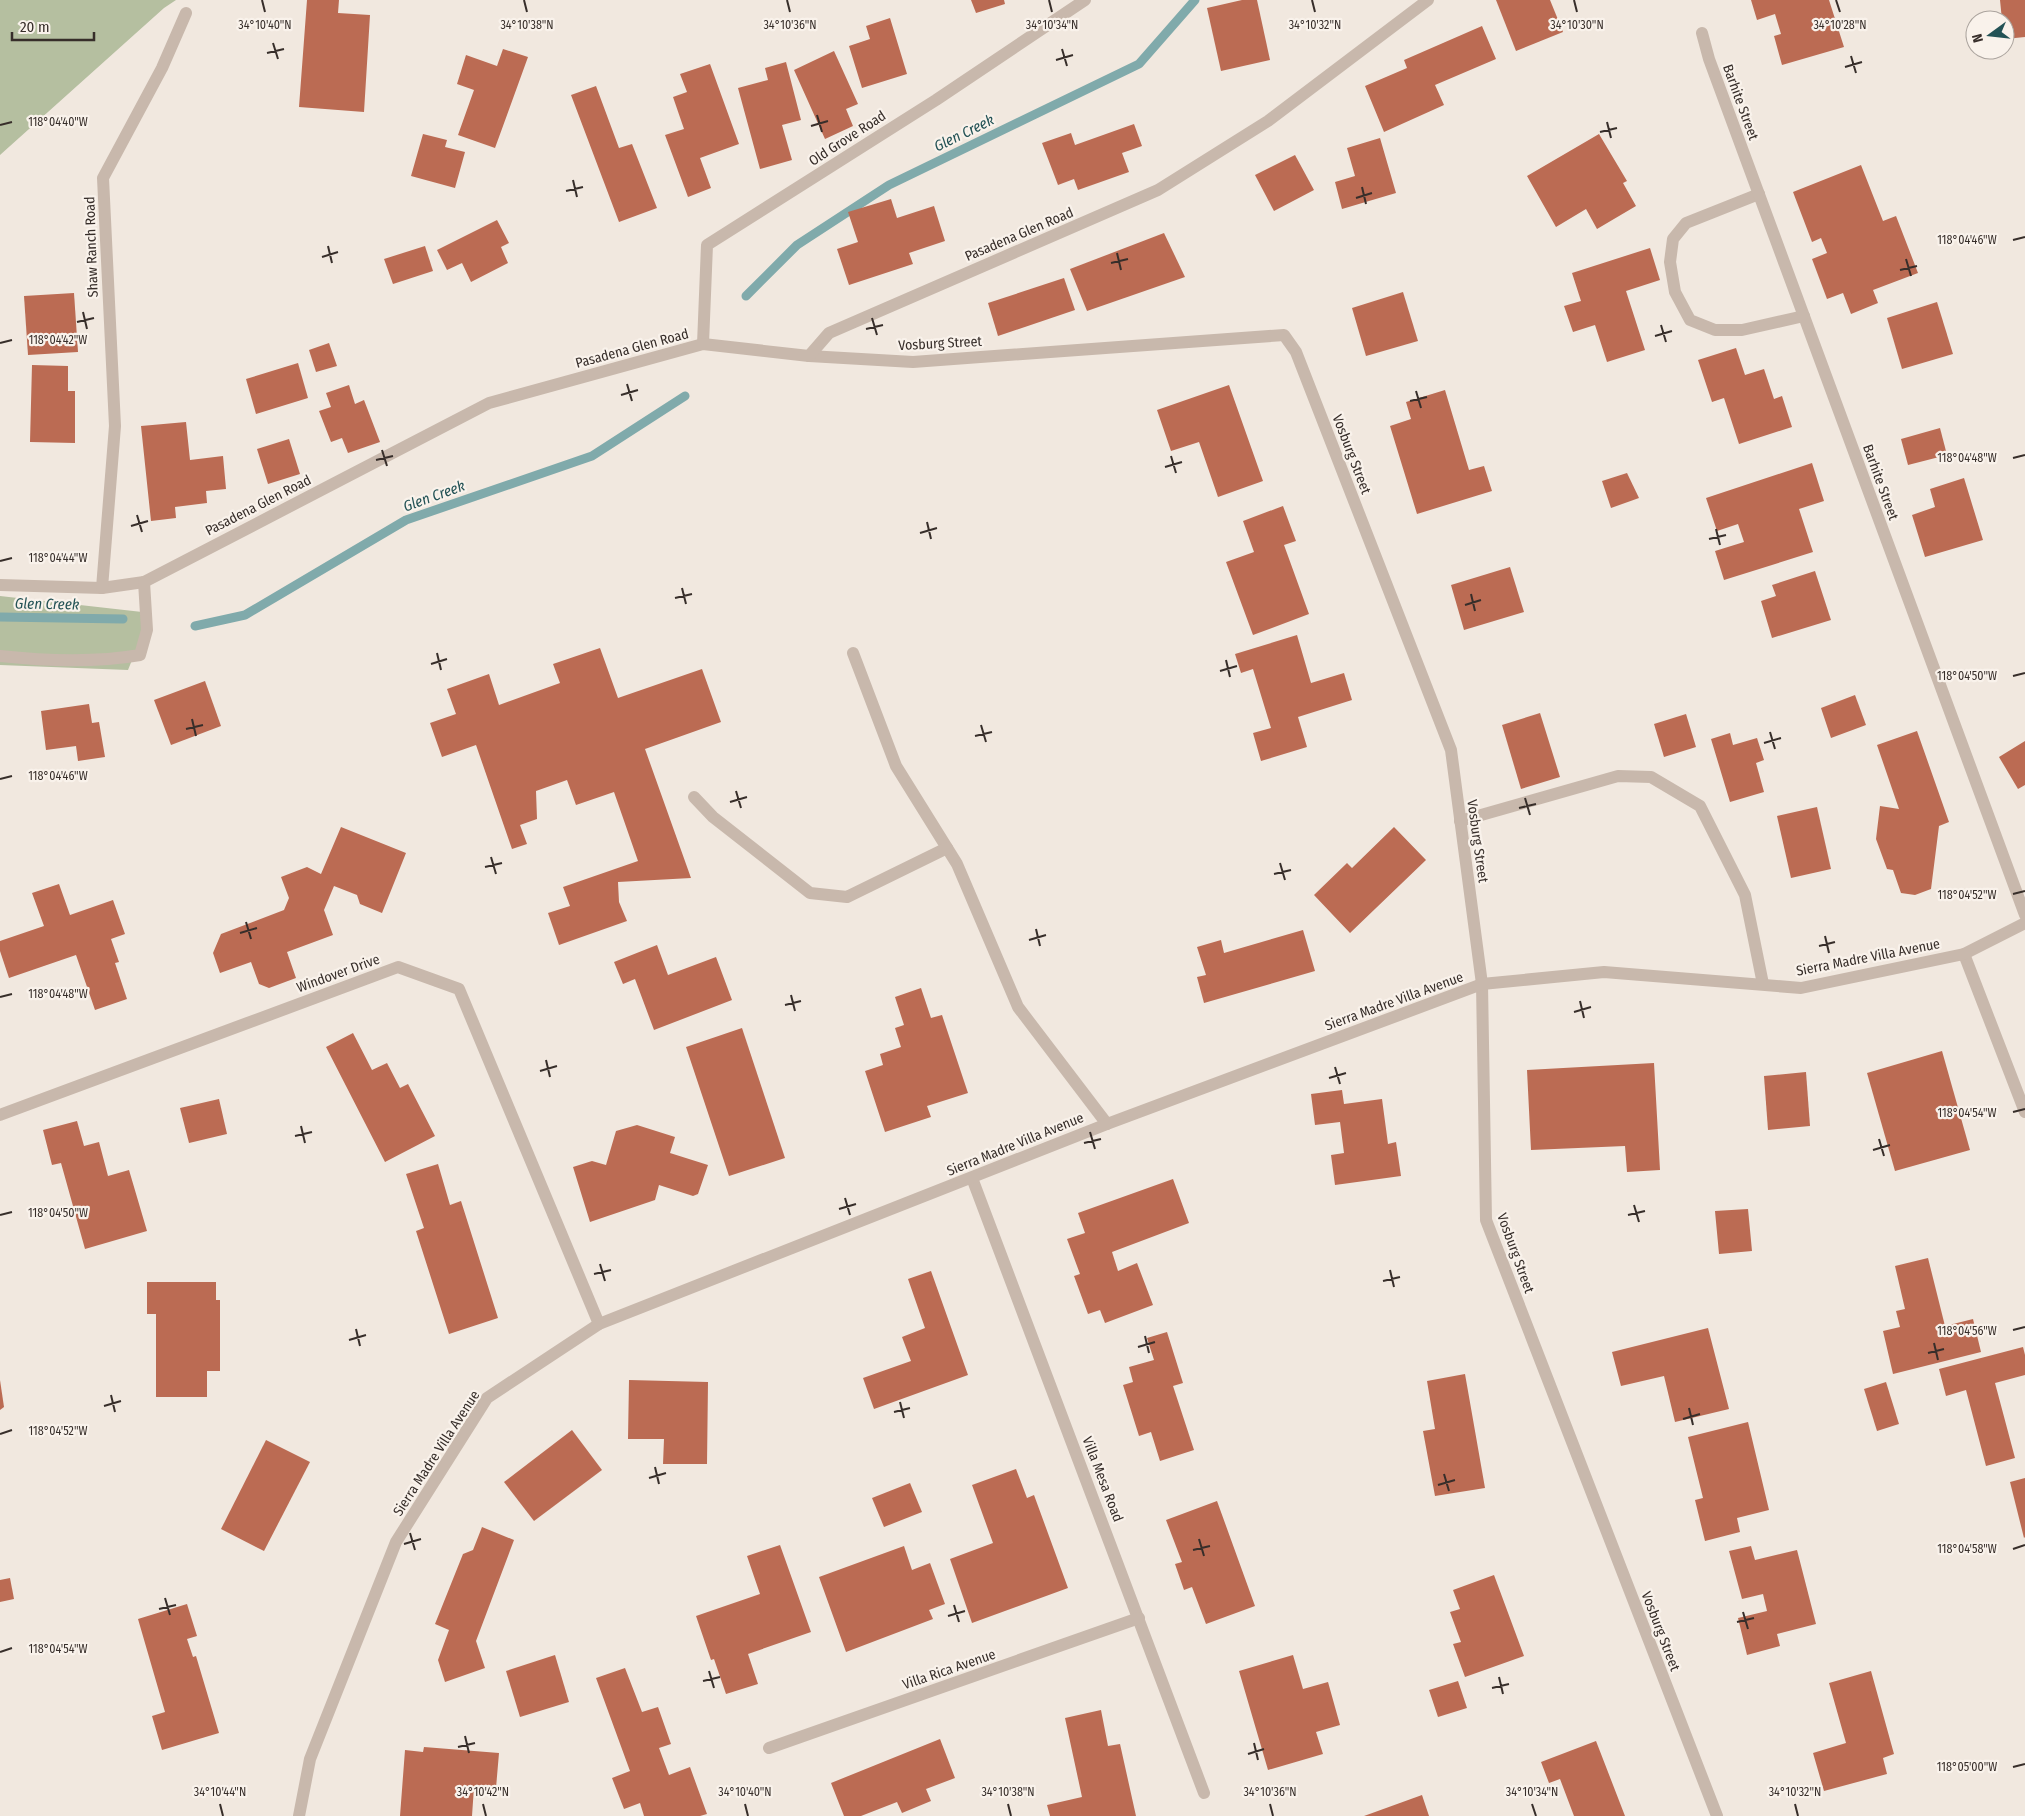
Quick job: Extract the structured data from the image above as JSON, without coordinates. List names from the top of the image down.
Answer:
{
  "streets": {
    "street": [
      "Barhite Street",
      "Old Grove Road",
      "Pasadena Glen Road",
      "Shaw Ranch Road",
      "Vosburg Street",
      "Sierra Madre Villa Avenue",
      "Windover Drive",
      "Villa Mesa Road",
      "Villa Rica Avenue"
    ]
  },
  "crossings": [
    ["Old Grove Road", "Pasadena Glen Road"],
    ["Pasadena Glen Road", "Shaw Ranch Road"],
    ["Pasadena Glen Road", "Vosburg Street"],
    ["Vosburg Street", "Sierra Madre Villa Avenue"],
    ["Sierra Madre Villa Avenue", "Windover Drive"],
    ["Sierra Madre Villa Avenue", "Villa Mesa Road"],
    ["Villa Mesa Road", "Villa Rica Avenue"]
  ],
  "water": ["Glen Creek"],
  "scale_bar": "20 m",
  "north": "left",
  "coordinates": [
    "34°10'40\"N",
    "34°10'38\"N",
    "34°10'36\"N",
    "34°10'34\"N",
    "34°10'32\"N",
    "34°10'30\"N",
    "34°10'28\"N",
    "118°04'40\"W",
    "118°04'46\"W",
    "118°04'42\"W",
    "118°04'48\"W",
    "118°04'44\"W",
    "118°04'50\"W",
    "118°04'52\"W",
    "118°04'54\"W",
    "118°04'56\"W",
    "118°04'58\"W",
    "118°05'00\"W",
    "34°10'44\"N",
    "34°10'42\"N"
  ]
}
